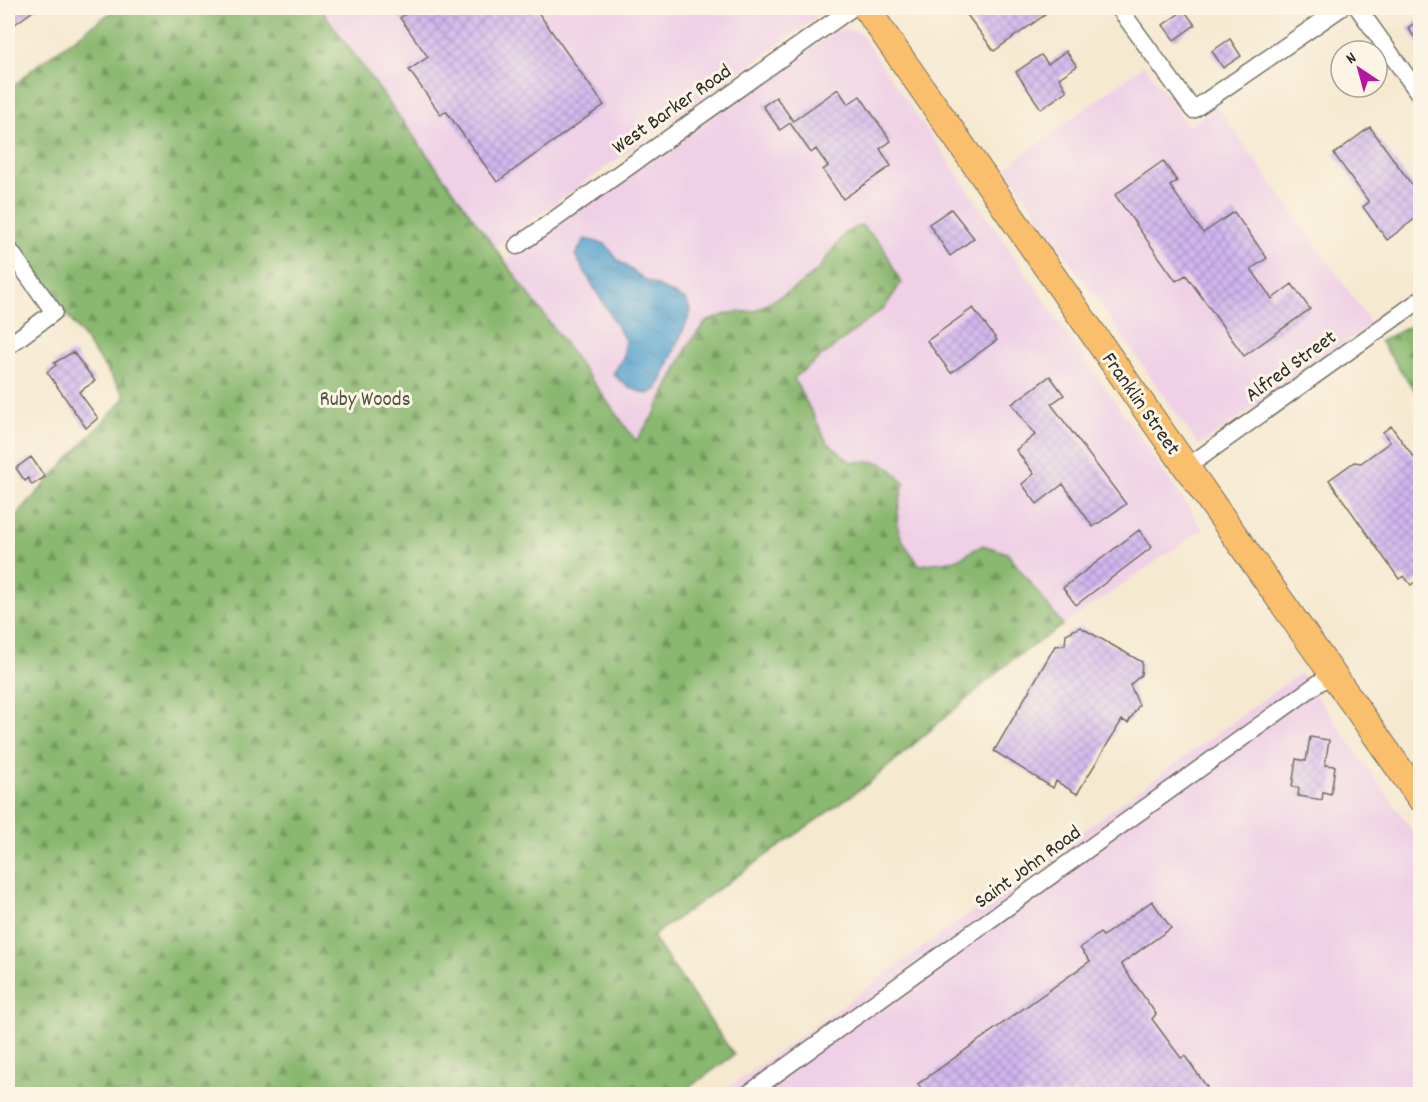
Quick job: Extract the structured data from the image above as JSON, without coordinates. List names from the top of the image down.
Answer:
{
  "streets": {
    "main road": ["Franklin Street"],
    "street": ["West Barker Road", "Alfred Street", "Saint John Road"]
  },
  "crossings": [
    ["Alfred Street", "Franklin Street"],
    ["Franklin Street", "Saint John Road"]
  ],
  "parks": ["Ruby Woods"],
  "north": "top left"
}
